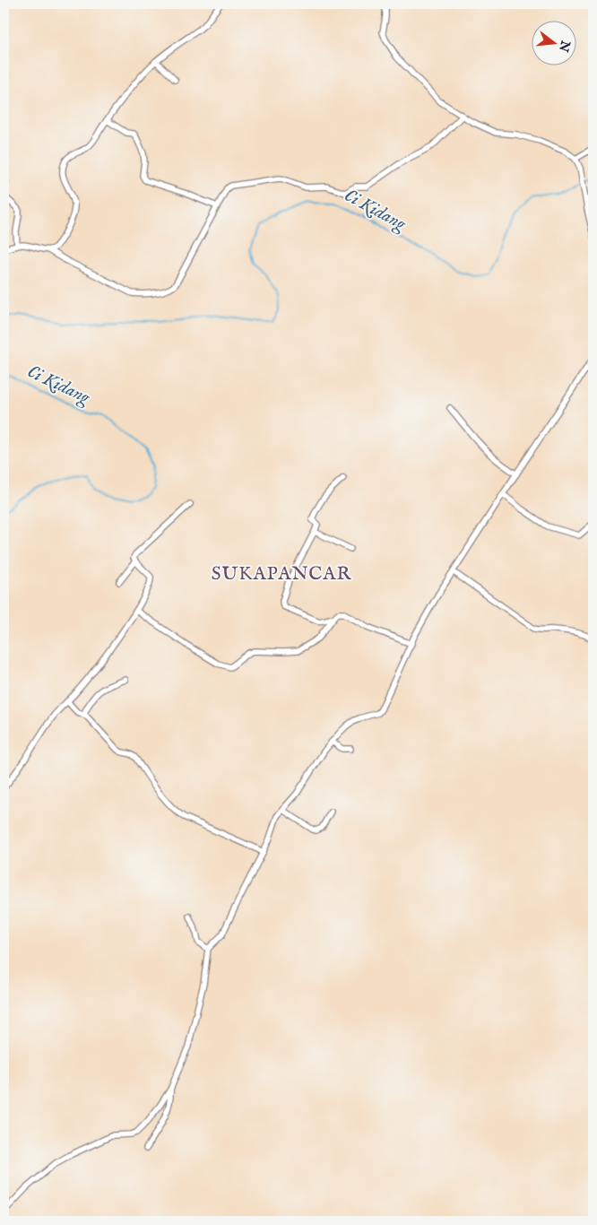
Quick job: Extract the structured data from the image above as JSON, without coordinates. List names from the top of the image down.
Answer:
{
  "districts": ["SUKAPANCAR"],
  "water": ["Ci Kidang"],
  "north": "right"
}
